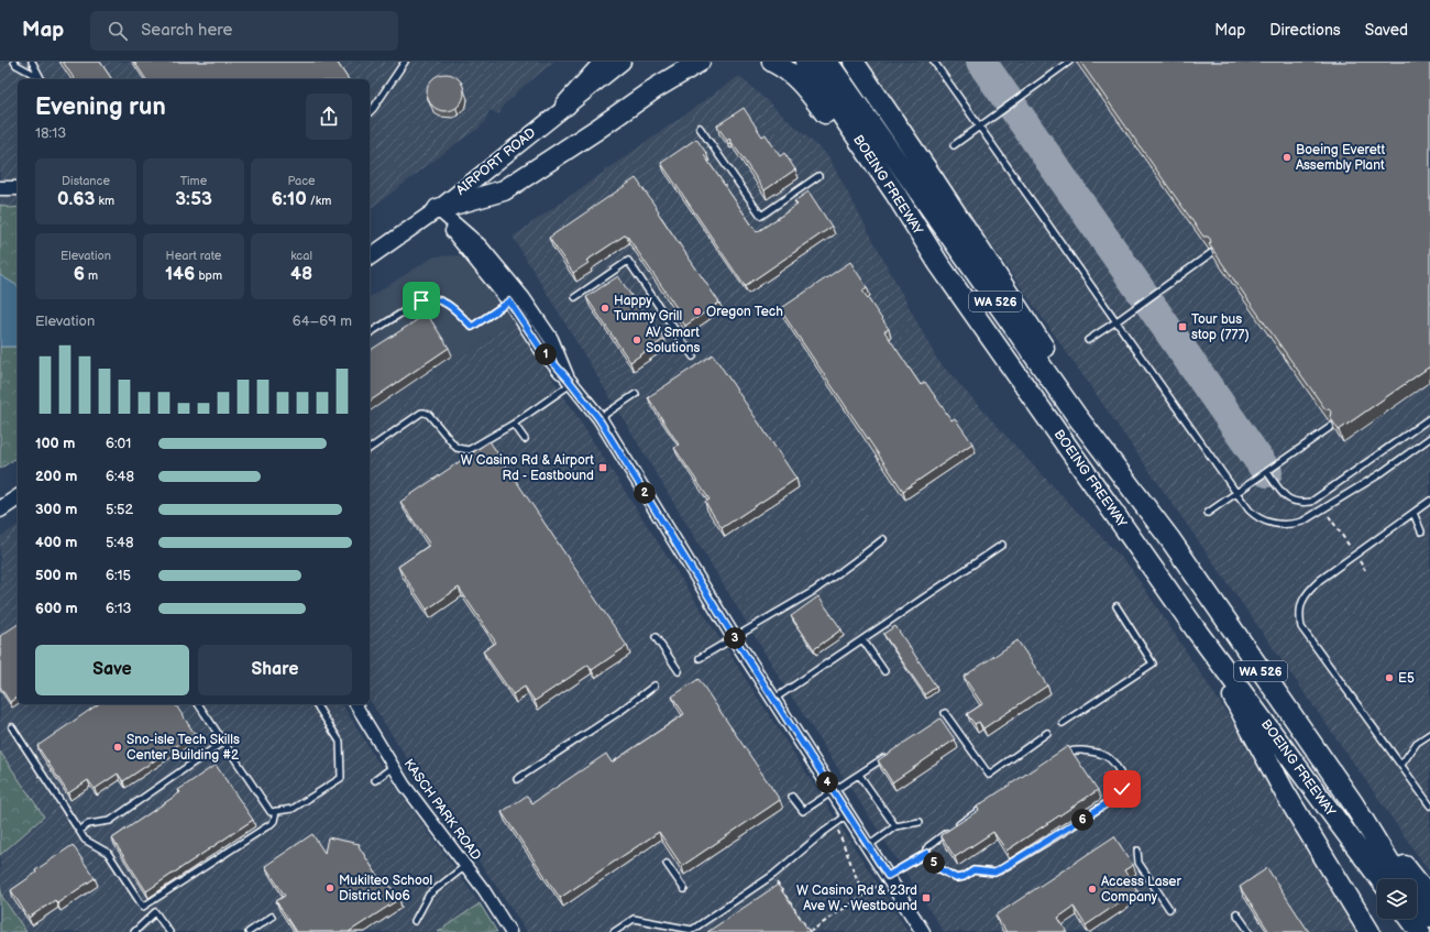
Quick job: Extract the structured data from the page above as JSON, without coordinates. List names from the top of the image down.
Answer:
{
  "streets": {
    "highway": ["BOEING FREEWAY", "WA 526"],
    "main road": ["AIRPORT ROAD"],
    "street": ["KASCH PARK ROAD"]
  },
  "places": {
    "other": [
      "Boeing Everett Assembly Plant",
      "Happy Tummy Grill",
      "Oregon Tech",
      "AV Smart Solutions",
      "E5",
      "Sno-isle Tech Skills Center Building #2",
      "Mukilteo School District No6",
      "Access Laser Company"
    ],
    "transit": ["Tour bus stop (777)", "W Casino Rd & Airport Rd - Eastbound", "W Casino Rd & 23rd Ave W - Westbound"]
  },
  "page": {
    "header": "Map",
    "search": "Search here",
    "nav": ["Map", "Directions", "Saved"],
    "heading": ["Evening run", "18:13"],
    "stats": [
      ["Distance", "0.63 km"],
      ["Time", "3:53"],
      ["Pace", "6:10 /km"],
      ["Elevation", "6 m"],
      ["Heart rate", "146 bpm"],
      ["kcal", "48"]
    ],
    "chart": ["Elevation", "64–69 m"],
    "pins": [
      "1",
      "2",
      "3",
      "4",
      "6",
      "5"
    ],
    "list": [
      {
        "name": "100 m",
        "note": "6:01"
      },
      {
        "name": "200 m",
        "note": "6:48"
      },
      {
        "name": "300 m",
        "note": "5:52"
      },
      {
        "name": "400 m",
        "note": "5:48"
      },
      {
        "name": "500 m",
        "note": "6:15"
      },
      {
        "name": "600 m",
        "note": "6:13"
      }
    ],
    "buttons": ["Save", "Share"]
  }
}
